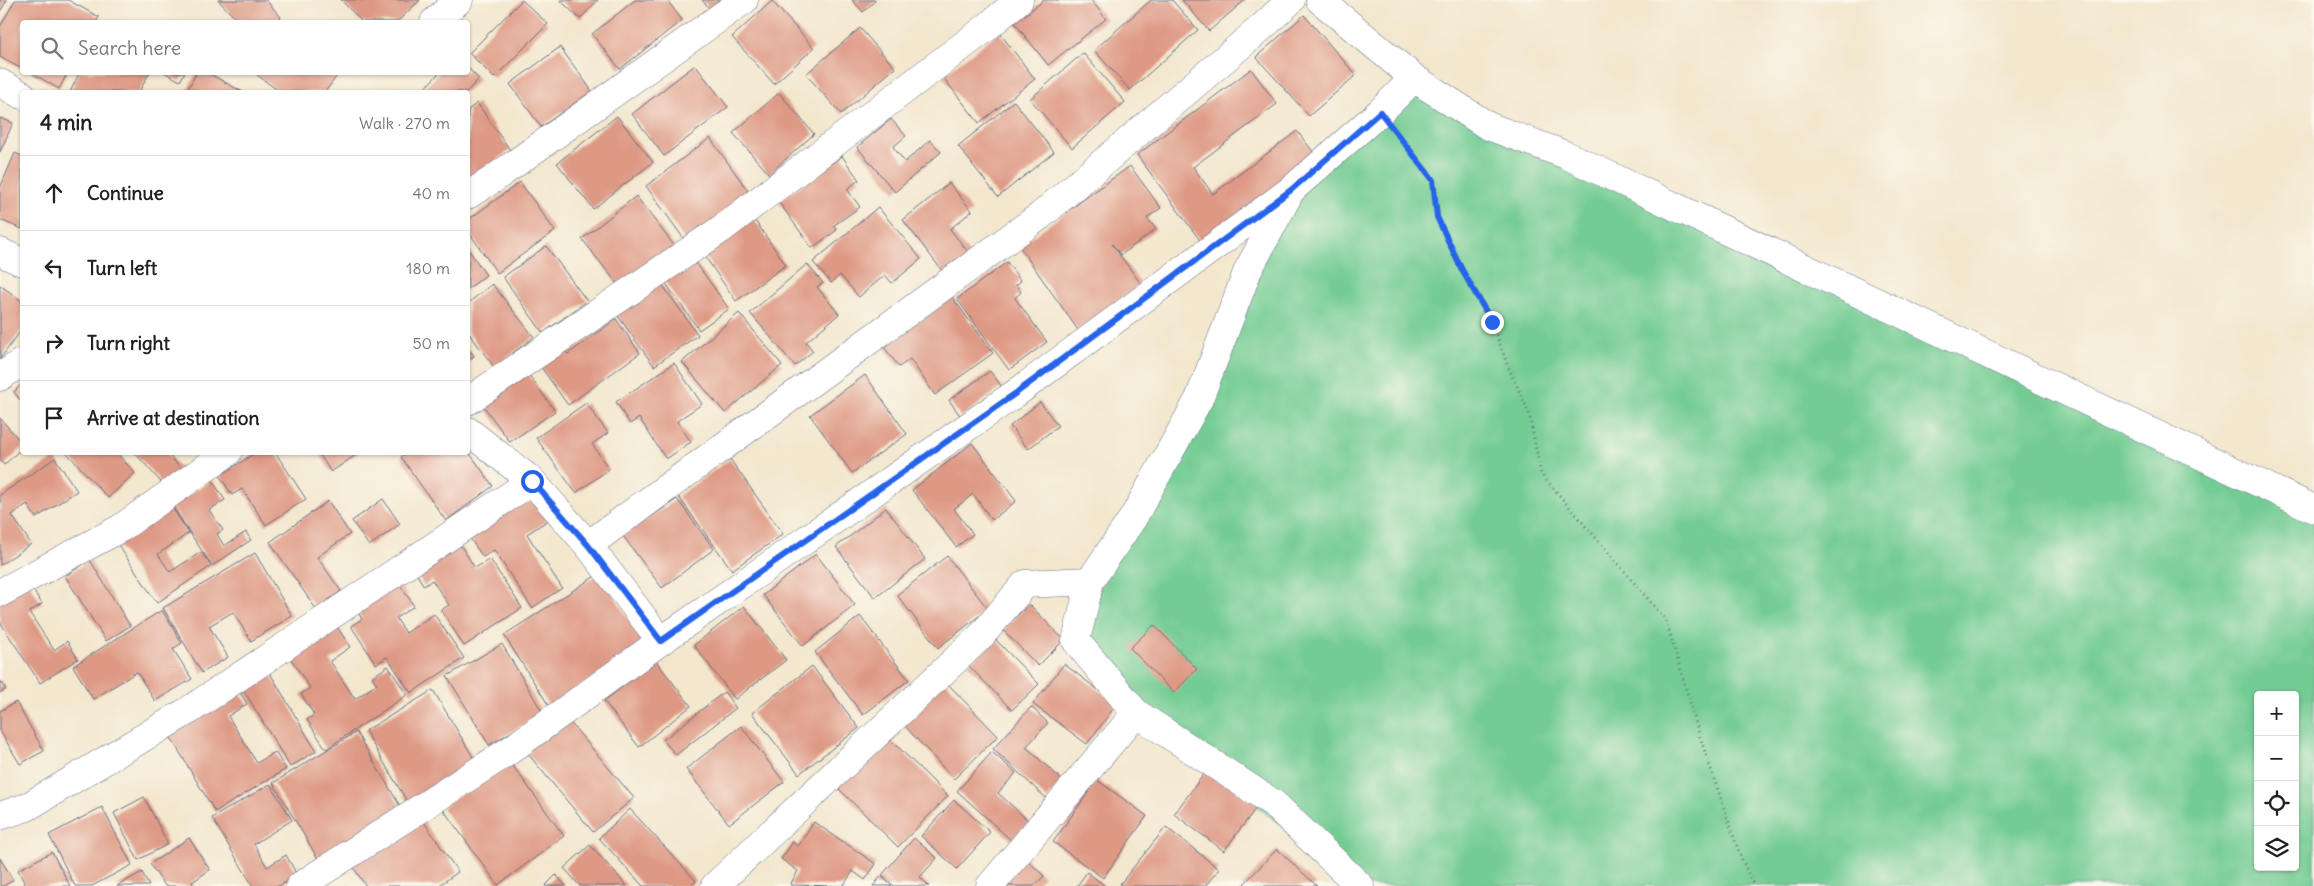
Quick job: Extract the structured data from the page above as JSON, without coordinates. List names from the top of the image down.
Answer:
{
  "page": {
    "search": "Search here",
    "heading": ["4 min", "Walk · 270 m"],
    "list": [
      ["Continue", "40 m"],
      ["Turn left", "180 m"],
      ["Turn right", "50 m"],
      "Arrive at destination"
    ],
    "map_buttons": ["+", "−"]
  }
}
